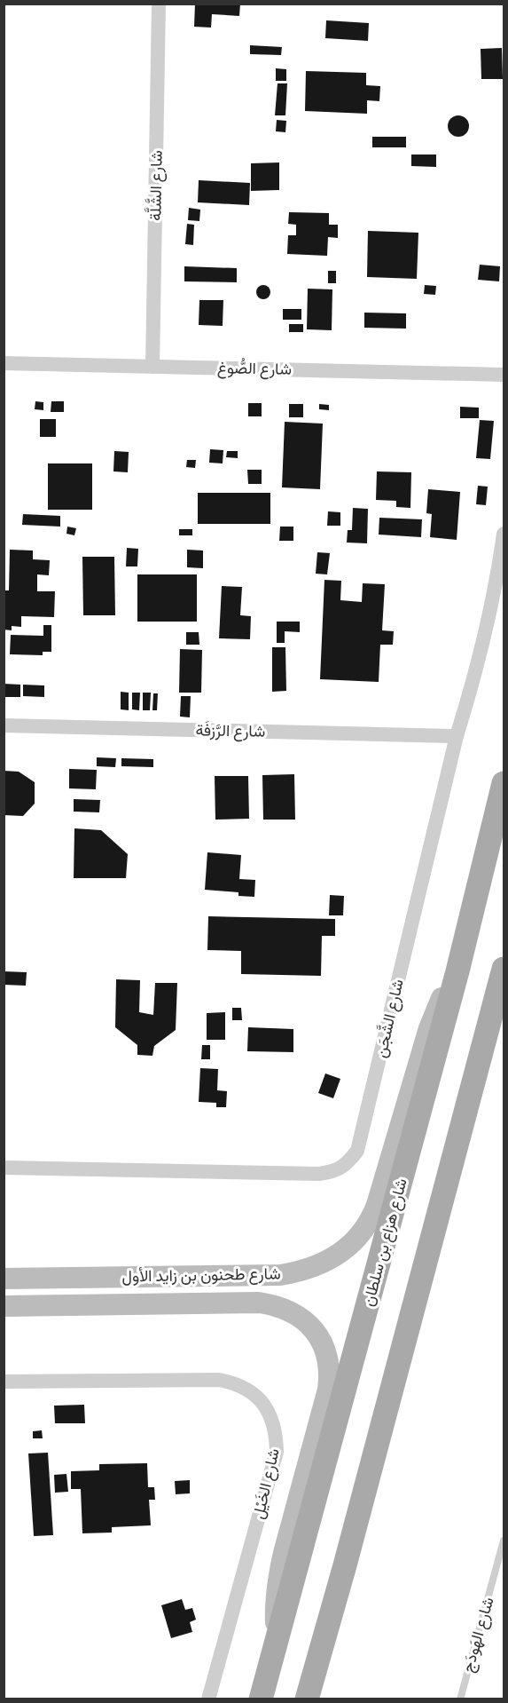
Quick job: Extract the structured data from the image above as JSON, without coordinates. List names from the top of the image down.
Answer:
{
  "streets": {
    "main road": ["شارع هزاع بن سلطان"],
    "street": [
      "شارع الشَّلَّة",
      "شارع الصُّوغ",
      "شارع الرَّزفَة",
      "شارع الشَّجَن",
      "شارع طحنون بن زايد الأول",
      "شارع الخَيْل"
    ],
    "lane": ["شارع الهَودَج"]
  },
  "crossings": [
    ["شارع الشَّلَّة", "شارع الصُّوغ"],
    ["شارع الرَّزفَة", "شارع الشَّجَن"],
    ["شارع هزاع بن سلطان", "شارع طحنون بن زايد الأول"]
  ]
}
